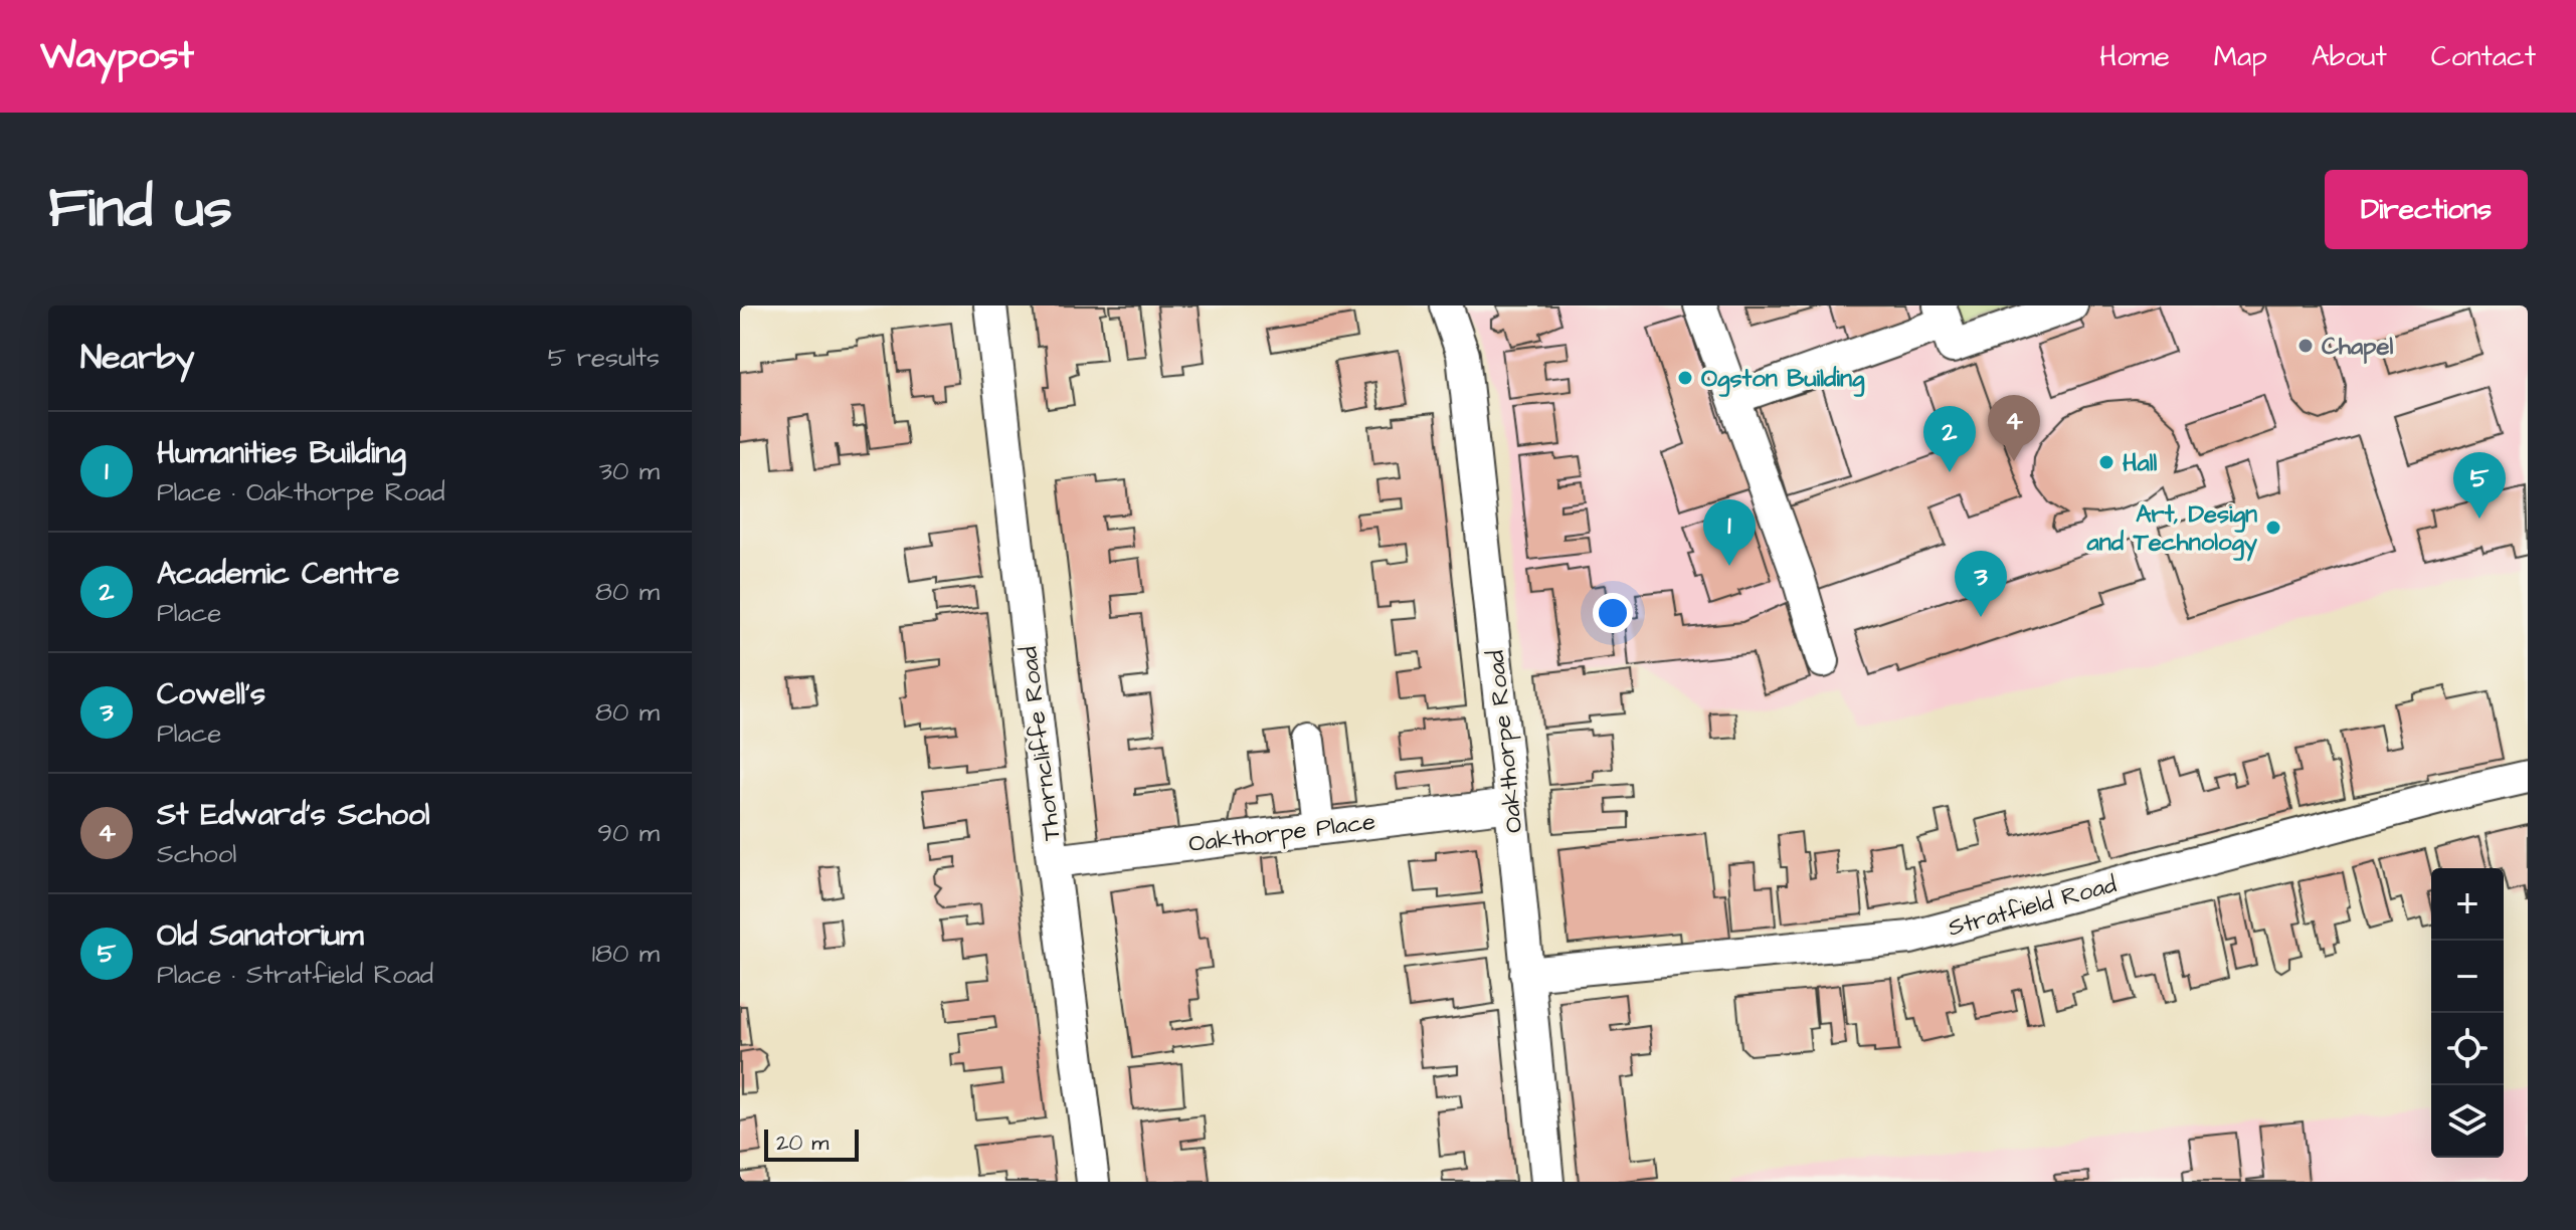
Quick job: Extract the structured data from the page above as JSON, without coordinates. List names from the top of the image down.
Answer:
{
  "streets": {
    "street": [
      "Oakthorpe Road",
      "Thorncliffe Road",
      "Oakthorpe Place",
      "Stratfield Road"
    ]
  },
  "crossings": [
    ["Oakthorpe Road", "Oakthorpe Place"],
    ["Oakthorpe Road", "Stratfield Road"],
    ["Thorncliffe Road", "Oakthorpe Place"]
  ],
  "places": [
    "Chapel",
    "Ogston Building",
    "Hall",
    "Art, Design and Technology"
  ],
  "scale_bar": "20 m",
  "page": {
    "header": "Waypost",
    "nav": [
      "Home",
      "Map",
      "About",
      "Contact"
    ],
    "title": "Find us",
    "buttons": "Directions",
    "heading": ["Nearby", "5 results"],
    "pins": [
      "4",
      "2",
      "5",
      "1",
      "3"
    ],
    "list": [
      {
        "mark": "1",
        "name": "Humanities Building",
        "note": "Place · Oakthorpe Road",
        "value": "30 m"
      },
      {
        "mark": "2",
        "name": "Academic Centre",
        "note": "Place",
        "value": "80 m"
      },
      {
        "mark": "3",
        "name": "Cowell's",
        "note": "Place",
        "value": "80 m"
      },
      {
        "mark": "4",
        "name": "St Edward's School",
        "note": "School",
        "value": "90 m"
      },
      {
        "mark": "5",
        "name": "Old Sanatorium",
        "note": "Place · Stratfield Road",
        "value": "180 m"
      }
    ],
    "map_buttons": ["+", "−"],
    "scale": "20 m"
  }
}
